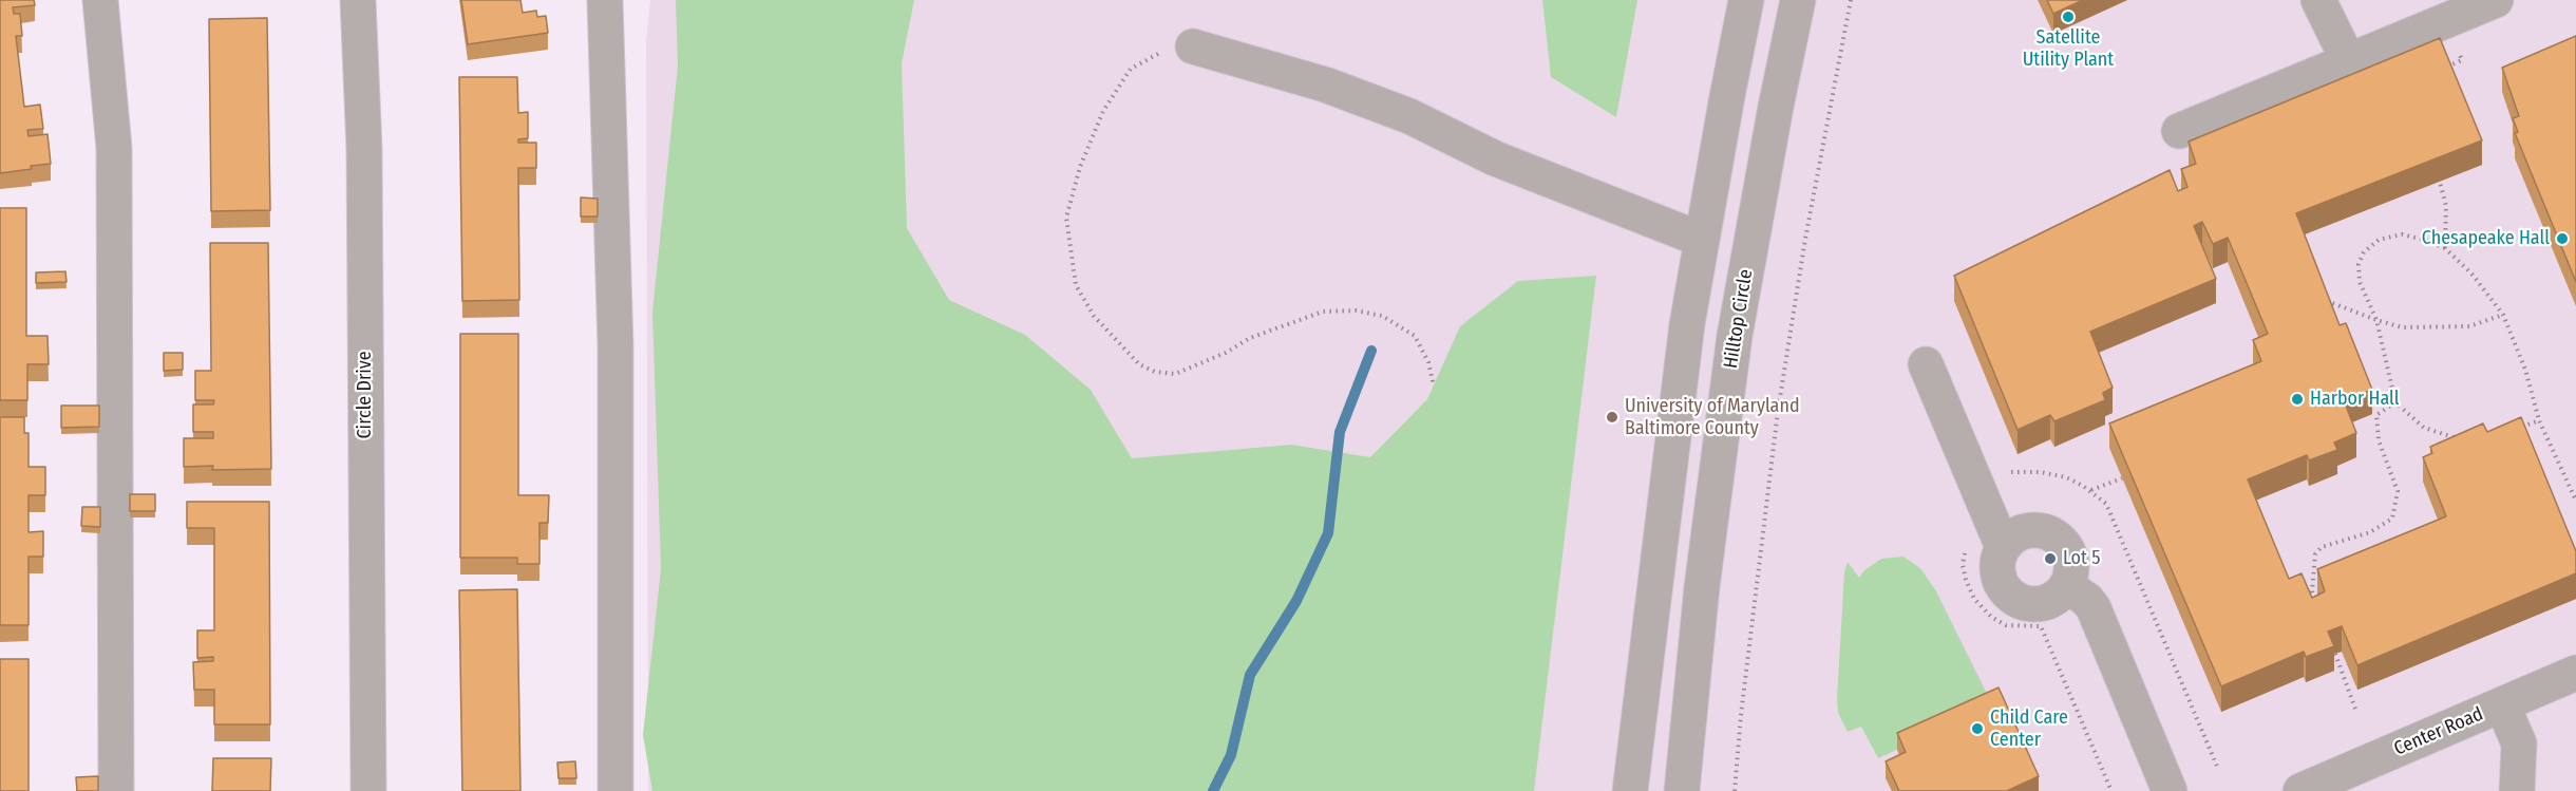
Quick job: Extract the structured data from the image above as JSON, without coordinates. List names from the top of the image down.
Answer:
{
  "streets": {
    "street": ["Hilltop Circle", "Circle Drive", "Center Road"]
  },
  "places": [
    "Satellite Utility Plant",
    "Chesapeake Hall",
    "Harbor Hall",
    "University of Maryland Baltimore County",
    "Lot 5",
    "Child Care Center"
  ]
}
